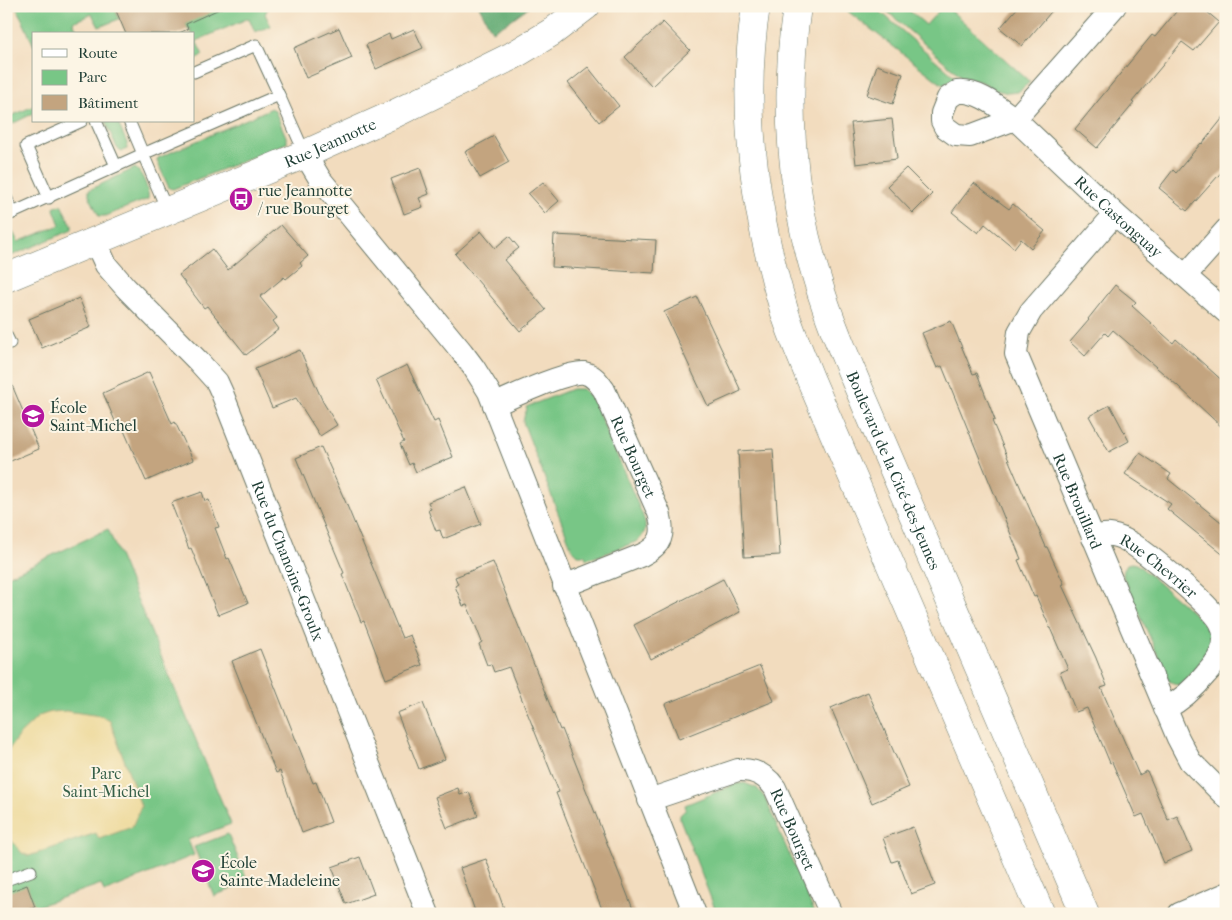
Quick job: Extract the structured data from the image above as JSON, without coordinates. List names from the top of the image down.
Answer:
{
  "streets": {
    "main road": ["Rue Jeannotte", "Boulevard de la Cité-des-Jeunes"],
    "street": [
      "Rue Castonguay",
      "Rue Bourget",
      "Rue Brouillard",
      "Rue du Chanoine-Groulx",
      "Rue Chevrier"
    ]
  },
  "crossings": [
    ["Rue Jeannotte", "Rue du Chanoine-Groulx"],
    ["Rue Castonguay", "Rue Brouillard"],
    ["Rue Brouillard", "Rue Chevrier"]
  ],
  "parks": ["Parc Saint-Michel"],
  "places": {
    "bus stop": ["rue Jeannotte / rue Bourget"],
    "school or university": ["École Saint-Michel", "École Sainte-Madeleine"]
  },
  "legend": ["Route", "Parc", "Bâtiment"]
}
